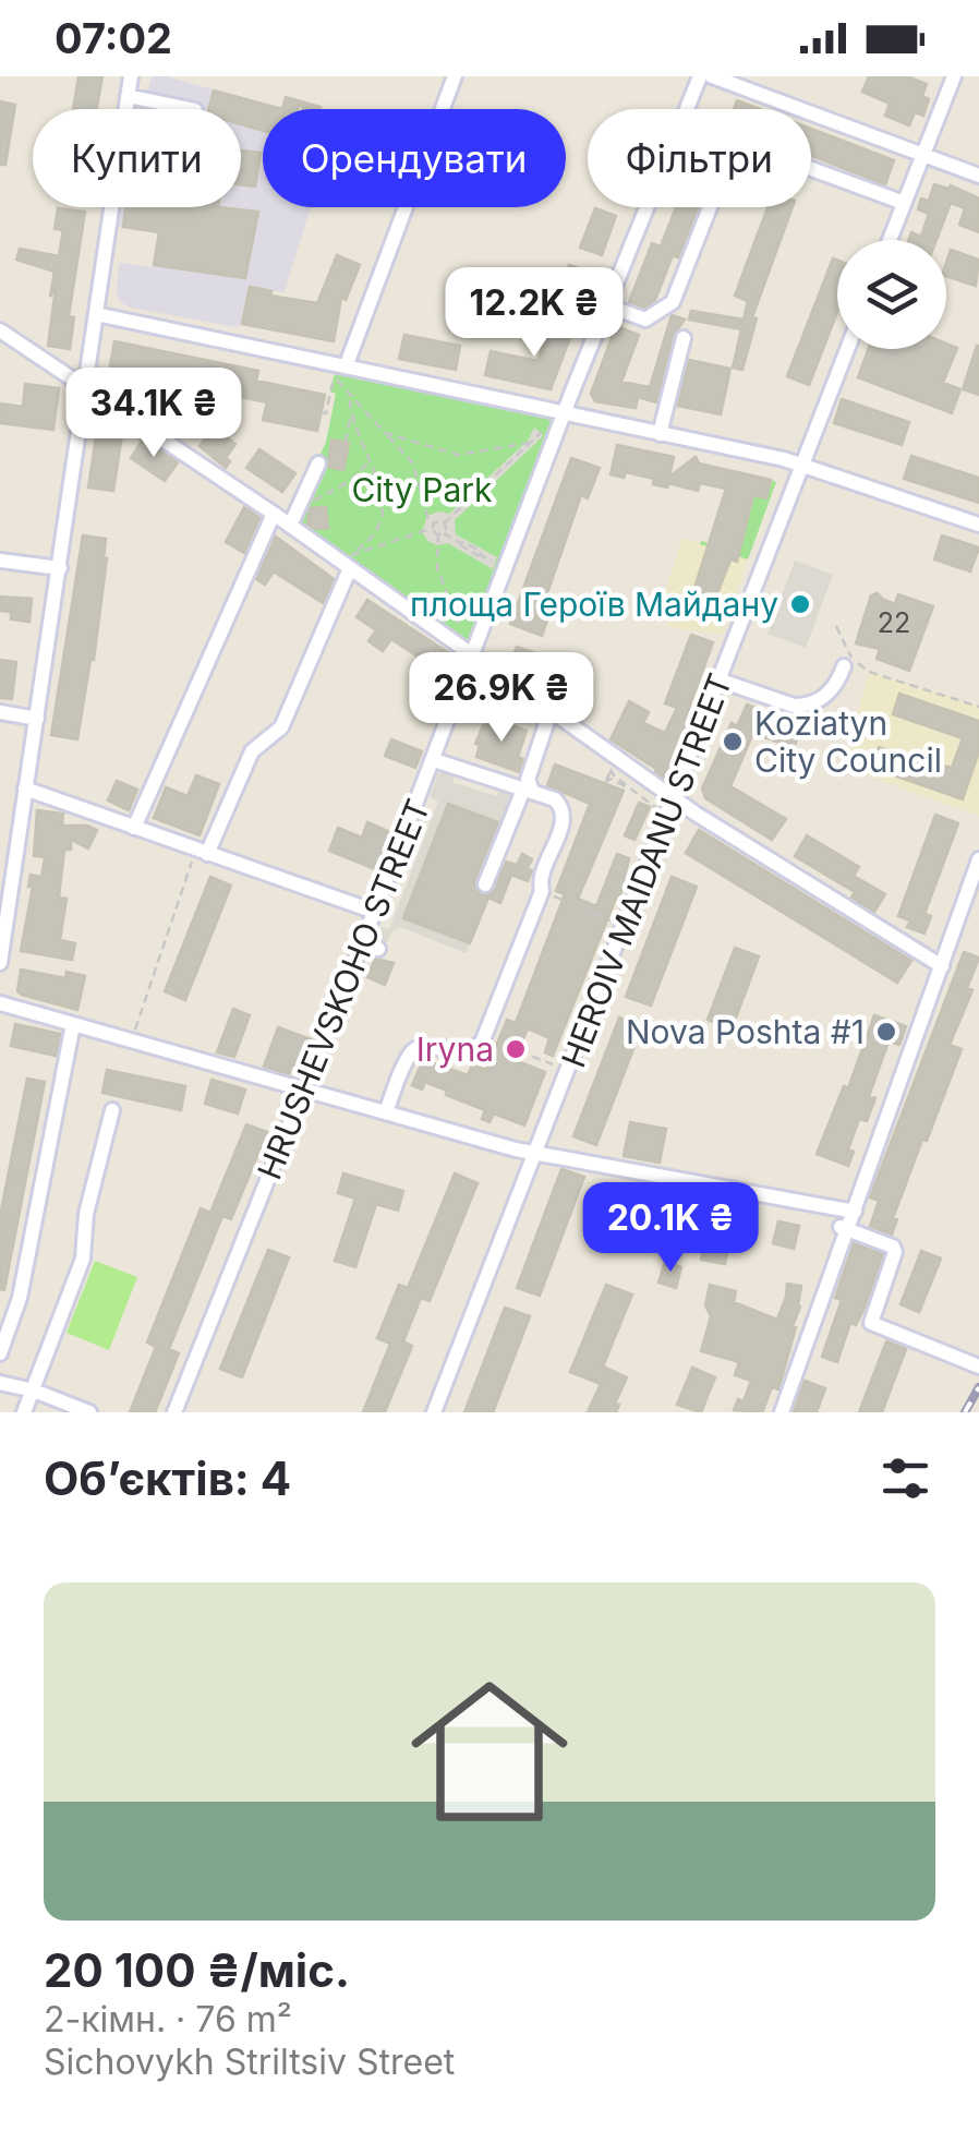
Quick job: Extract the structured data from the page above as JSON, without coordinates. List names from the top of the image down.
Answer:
{
  "streets": {
    "street": ["HEROIV MAIDANU STREET", "HRUSHEVSKOHO STREET"]
  },
  "parks": ["City Park"],
  "places": [
    "площа Героїв Майдану",
    "Koziatyn City Council",
    "Nova Poshta #1",
    "Iryna"
  ],
  "house_numbers": ["22"],
  "page": {
    "status": "07:02",
    "chip": ["Купити", "Орендувати", "Фільтри"],
    "price": [
      "12.2K ₴",
      "34.1K ₴",
      "26.9K ₴",
      "20.1K ₴"
    ],
    "heading": "Об’єктів: 4",
    "list": [
      {
        "name": "20 100 ₴/міс.",
        "note": "2-кімн. · 76 m² · Sichovykh Striltsiv Street"
      }
    ]
  }
}
